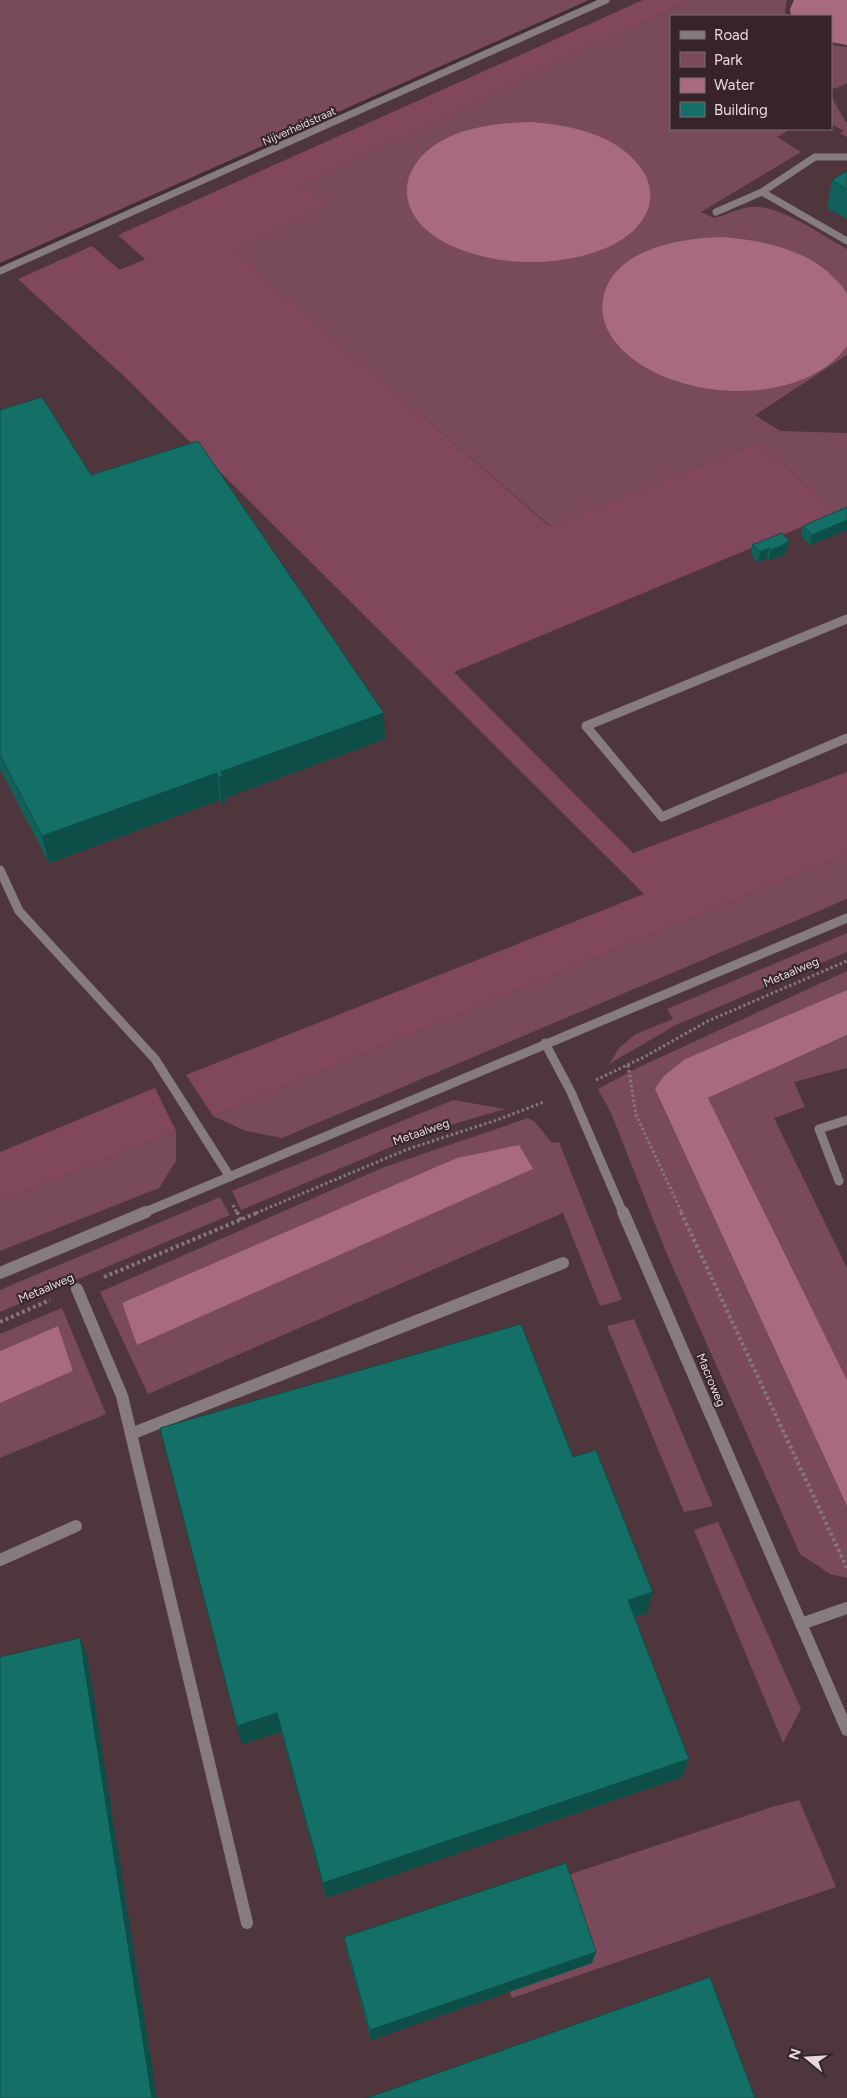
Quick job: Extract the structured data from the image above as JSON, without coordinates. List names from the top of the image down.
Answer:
{
  "streets": {
    "street": ["Nijverheidstraat", "Macroweg"],
    "path": ["Metaalweg"]
  },
  "crossings": [
    ["Metaalweg", "Macroweg"]
  ],
  "legend": [
    "Road",
    "Park",
    "Water",
    "Building"
  ],
  "north": "left"
}
